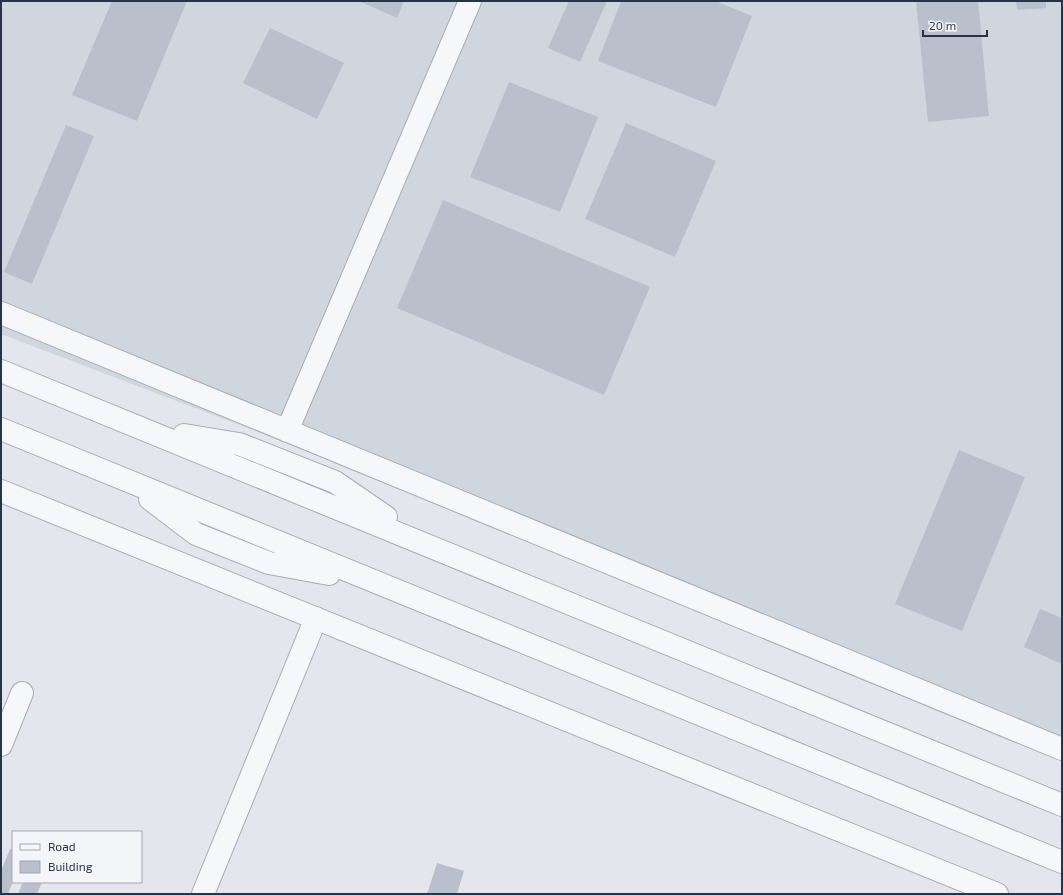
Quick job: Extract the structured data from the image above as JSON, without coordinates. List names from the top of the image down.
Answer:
{
  "legend": ["Road", "Building"],
  "scale_bar": "20 m"
}
